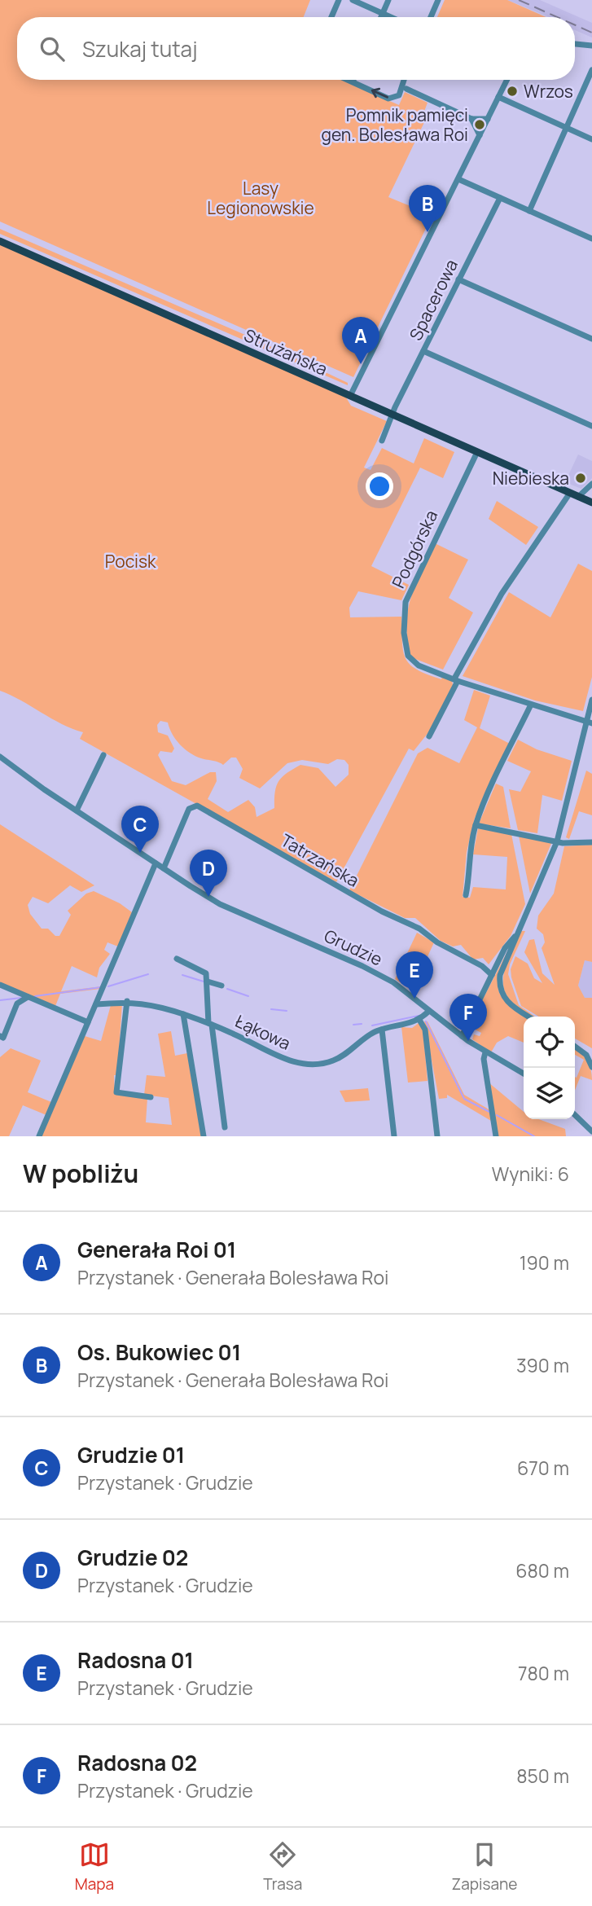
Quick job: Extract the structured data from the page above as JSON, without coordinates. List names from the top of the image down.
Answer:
{
  "streets": {
    "main road": ["Strużańska"],
    "street": [
      "Spacerowa",
      "Podgórska",
      "Tatrzańska",
      "Grudzie",
      "Łąkowa"
    ]
  },
  "crossings": [
    ["Spacerowa", "Strużańska"],
    ["Strużańska", "Podgórska"],
    ["Tatrzańska", "Grudzie"],
    ["Grudzie", "Łąkowa"]
  ],
  "parks": ["Lasy Legionowskie", "Pocisk"],
  "places": ["Wrzos", "Pomnik pamięci gen. Bolesława Roi", "Niebieska"],
  "page": {
    "search": "Szukaj tutaj",
    "pins": [
      "B",
      "A",
      "C",
      "D",
      "E",
      "F"
    ],
    "heading": ["W pobliżu", "Wyniki: 6"],
    "list": [
      {
        "mark": "A",
        "name": "Generała Roi 01",
        "note": "Przystanek · Generała Bolesława Roi",
        "value": "190 m"
      },
      {
        "mark": "B",
        "name": "Os. Bukowiec 01",
        "note": "Przystanek · Generała Bolesława Roi",
        "value": "390 m"
      },
      {
        "mark": "C",
        "name": "Grudzie 01",
        "note": "Przystanek · Grudzie",
        "value": "670 m"
      },
      {
        "mark": "D",
        "name": "Grudzie 02",
        "note": "Przystanek · Grudzie",
        "value": "680 m"
      },
      {
        "mark": "E",
        "name": "Radosna 01",
        "note": "Przystanek · Grudzie",
        "value": "780 m"
      },
      {
        "mark": "F",
        "name": "Radosna 02",
        "note": "Przystanek · Grudzie",
        "value": "850 m"
      }
    ],
    "nav": ["Mapa", "Trasa", "Zapisane"]
  }
}
